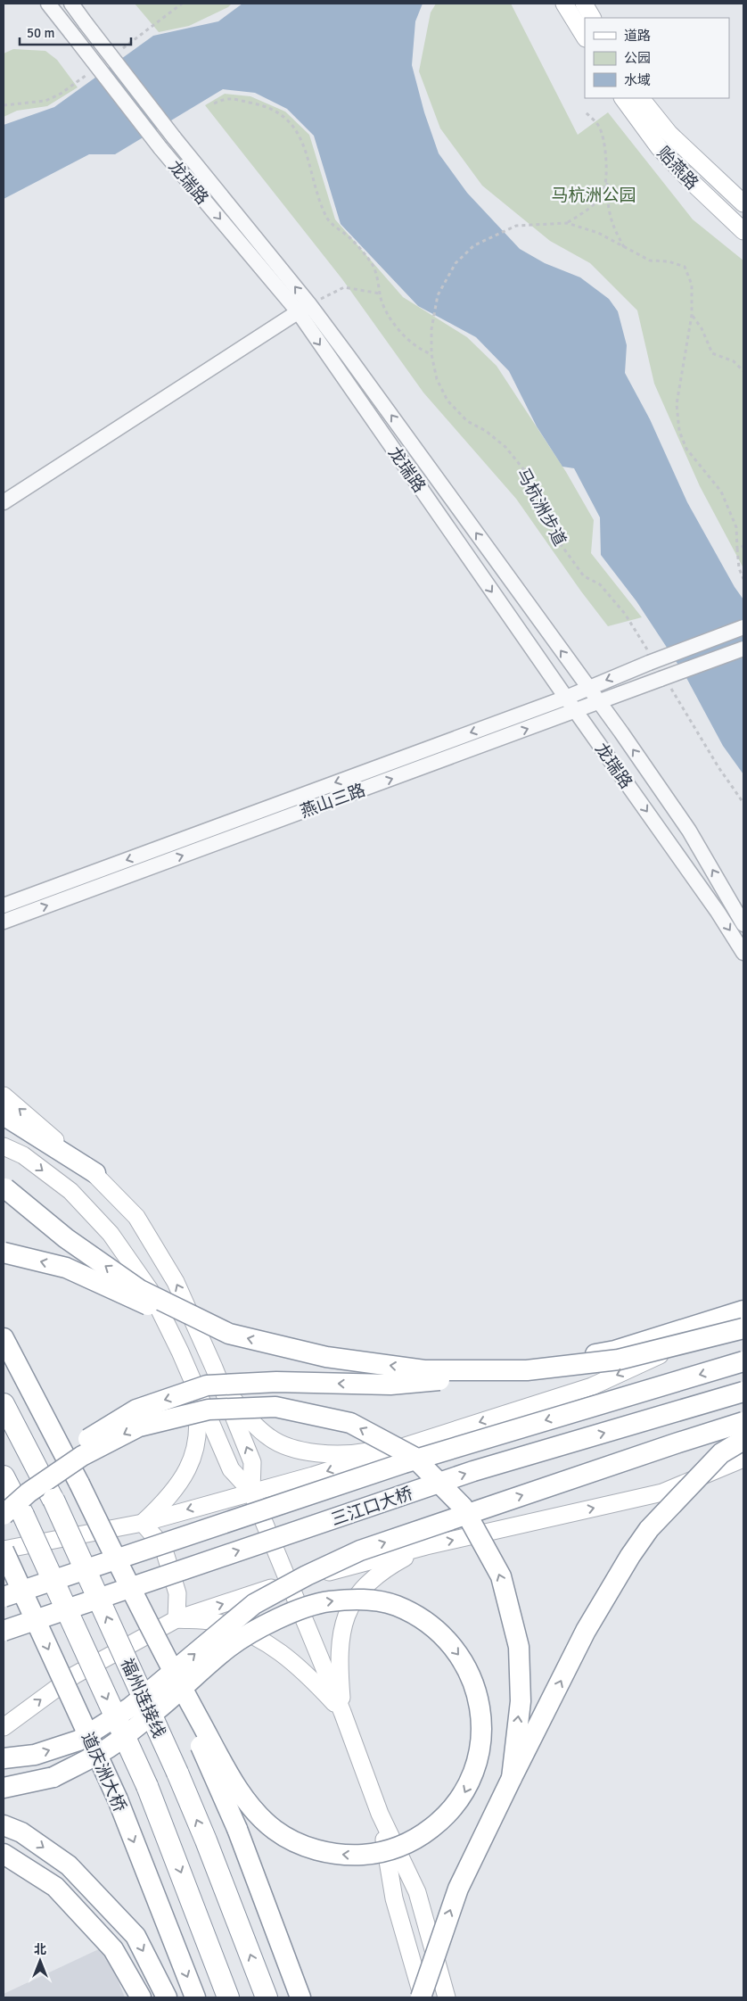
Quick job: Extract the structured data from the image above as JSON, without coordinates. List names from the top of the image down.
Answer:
{
  "streets": {
    "highway": ["三江口大桥", "福州连接线", "道庆洲大桥"],
    "main road": ["贻燕路"],
    "street": ["龙瑞路", "燕山三路"],
    "path": ["马杭洲步道"]
  },
  "crossings": [
    ["龙瑞路", "燕山三路"],
    ["马杭洲步道", "燕山三路"]
  ],
  "parks": ["马杭洲公园"],
  "legend": ["道路", "公园", "水域"],
  "scale_bar": "50 m",
  "north": "top"
}
